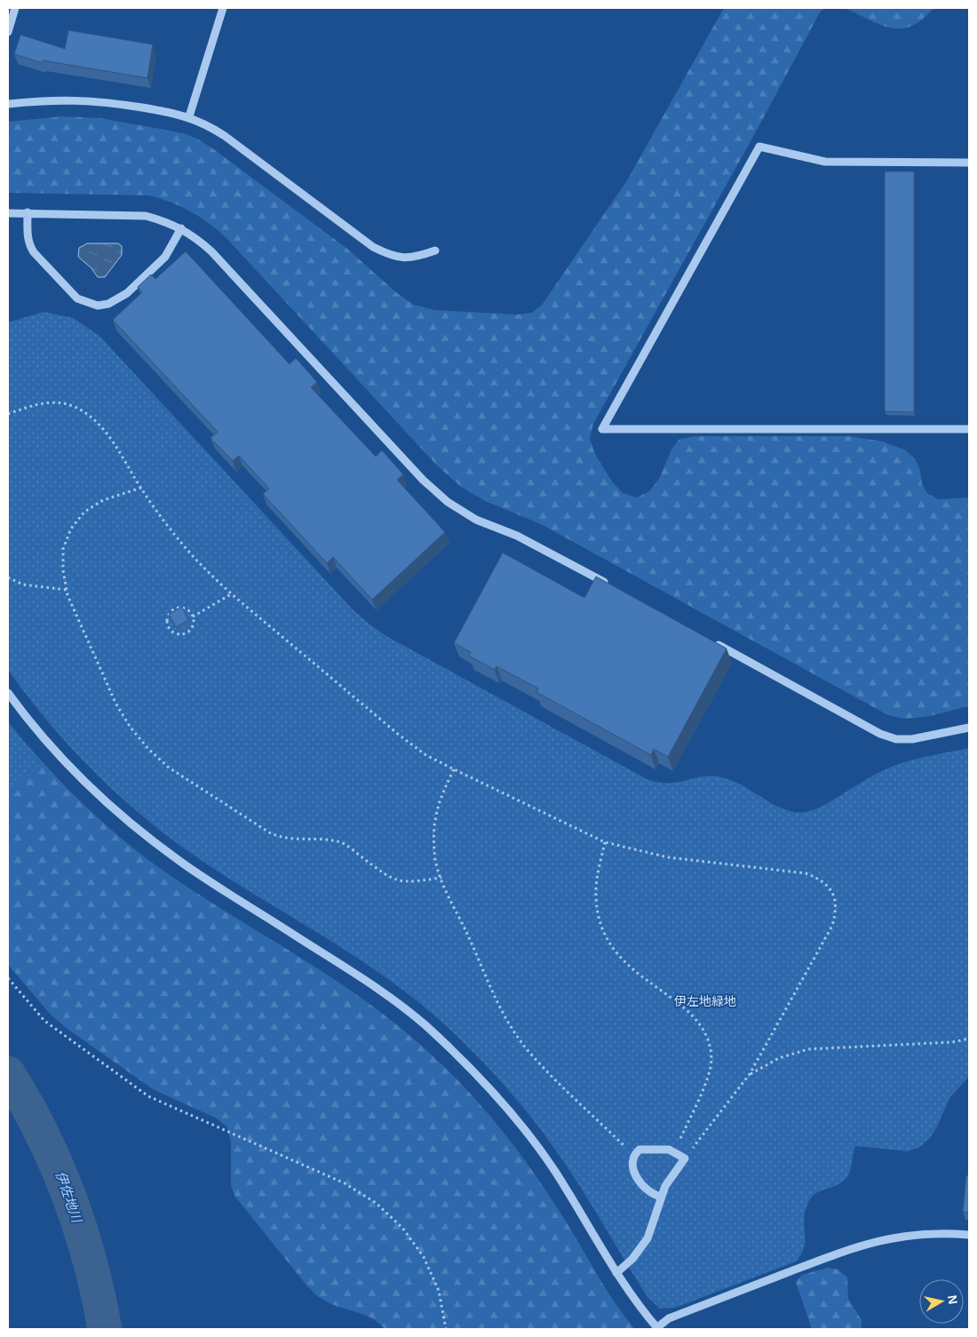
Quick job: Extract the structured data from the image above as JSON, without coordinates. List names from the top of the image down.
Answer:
{
  "water": ["伊佐地川"],
  "parks": ["伊左地緑地"],
  "north": "right"
}
